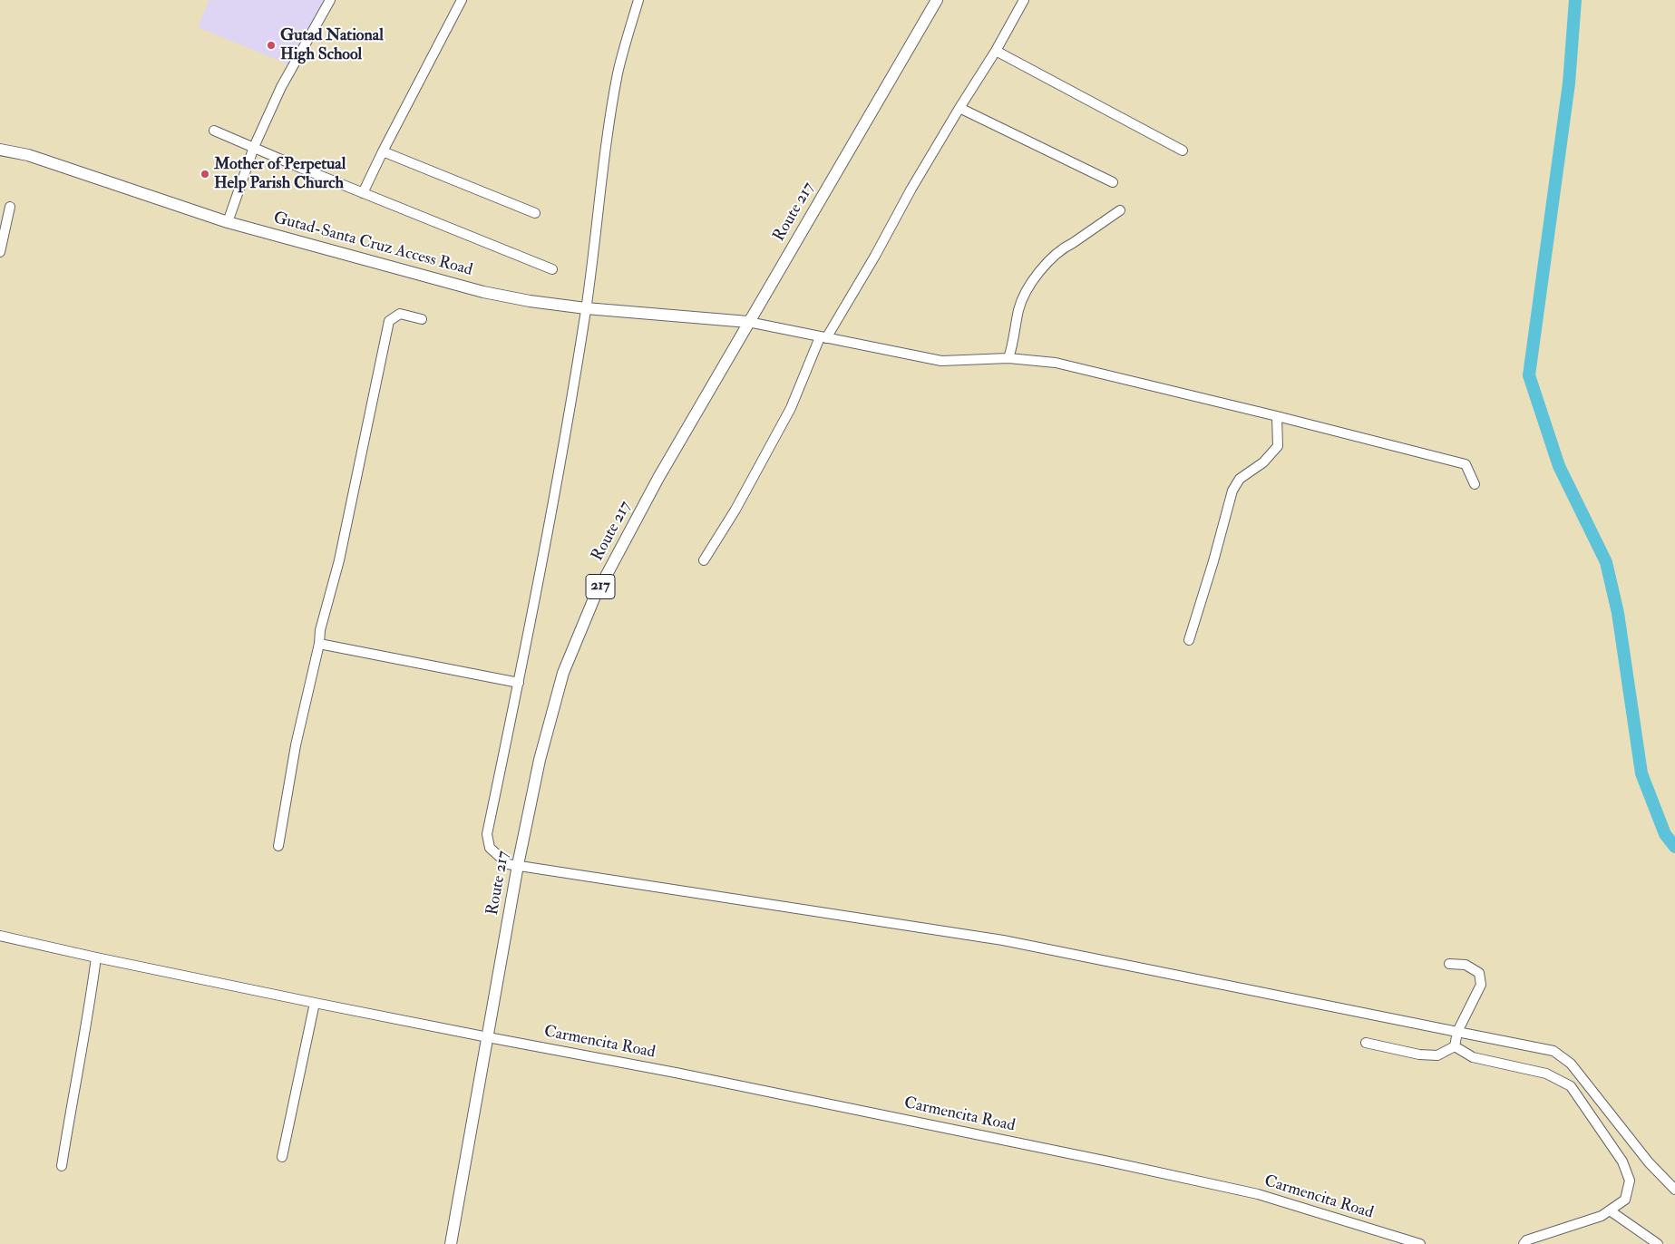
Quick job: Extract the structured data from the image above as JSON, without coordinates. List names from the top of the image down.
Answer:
{
  "streets": {
    "main road": ["Route 217", "Gutad-Santa Cruz Access Road", "217"],
    "street": ["Carmencita Road"]
  },
  "crossings": [
    ["Route 217", "Gutad-Santa Cruz Access Road"],
    ["Route 217", "Carmencita Road"]
  ],
  "places": ["Gutad National High School", "Mother of Perpetual Help Parish Church"]
}
